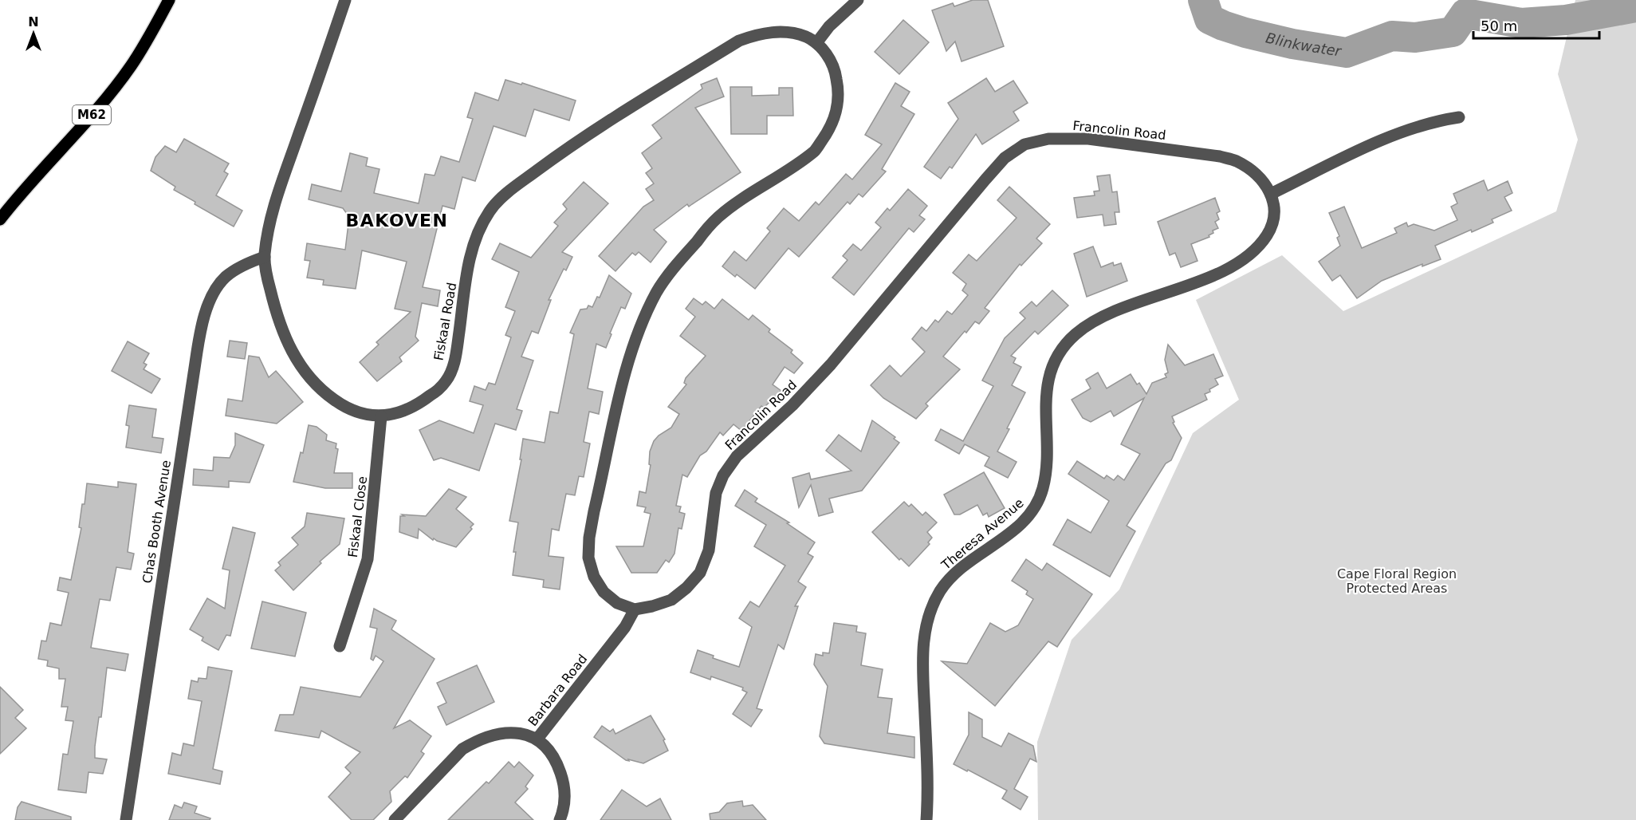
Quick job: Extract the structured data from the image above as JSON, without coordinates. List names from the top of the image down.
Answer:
{
  "streets": {
    "main road": ["M62"],
    "street": [
      "Francolin Road",
      "Fiskaal Road",
      "Fiskaal Close",
      "Chas Booth Avenue",
      "Theresa Avenue",
      "Barbara Road"
    ]
  },
  "crossings": [
    ["Francolin Road", "Theresa Avenue"],
    ["Francolin Road", "Barbara Road"],
    ["Fiskaal Road", "Fiskaal Close"],
    ["Fiskaal Road", "Chas Booth Avenue"]
  ],
  "districts": ["BAKOVEN"],
  "water": ["Blinkwater"],
  "parks": ["Cape Floral Region Protected Areas"],
  "scale_bar": "50 m",
  "north": "top"
}
